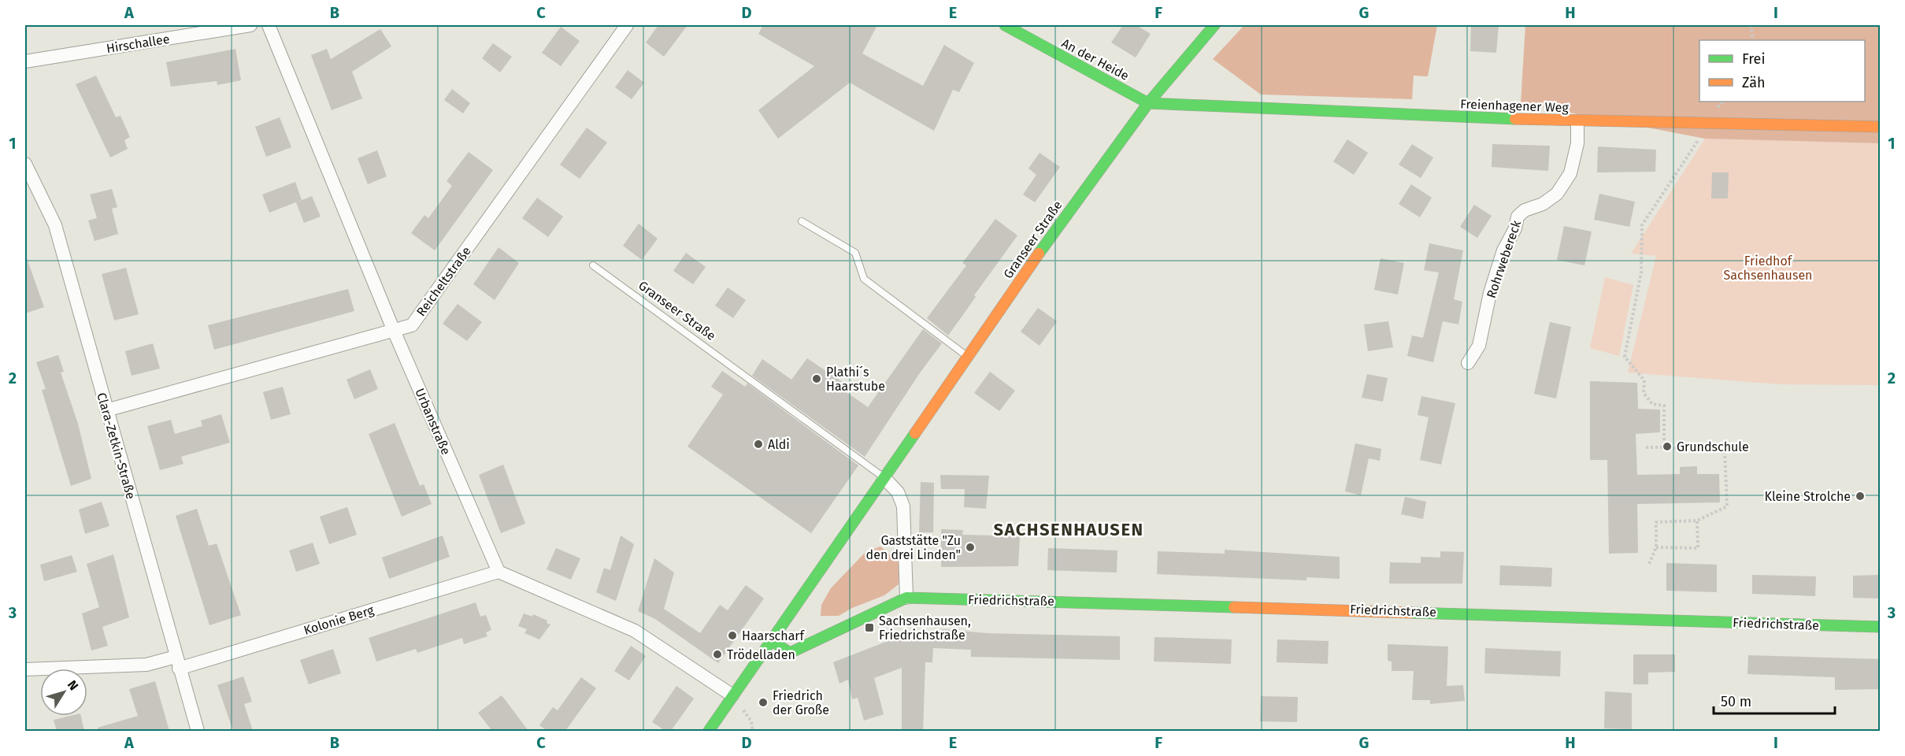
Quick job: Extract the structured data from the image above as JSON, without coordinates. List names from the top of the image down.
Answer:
{
  "streets": {
    "street": [
      "Hirschallee",
      "An der Heide",
      "Freienhagener Weg",
      "Granseer Straße",
      "Rohrwebereck",
      "Reicheltstraße",
      "Urbanstraße",
      "Clara-Zetkin-Straße",
      "Friedrichstraße",
      "Kolonie Berg"
    ]
  },
  "crossings": [
    ["An der Heide", "Freienhagener Weg"],
    ["An der Heide", "Granseer Straße"],
    ["Freienhagener Weg", "Granseer Straße"],
    ["Freienhagener Weg", "Rohrwebereck"],
    ["Granseer Straße", "Friedrichstraße"],
    ["Reicheltstraße", "Urbanstraße"],
    ["Reicheltstraße", "Clara-Zetkin-Straße"],
    ["Urbanstraße", "Kolonie Berg"],
    ["Clara-Zetkin-Straße", "Kolonie Berg"]
  ],
  "districts": ["SACHSENHAUSEN"],
  "parks": ["Friedhof Sachsenhausen"],
  "places": {
    "other": [
      "Plathi´s Haarstube",
      "Aldi",
      "Grundschule",
      "Kleine Strolche",
      "Gaststätte \"Zu den drei Linden\"",
      "Haarscharf",
      "Trödelladen",
      "Friedrich der Große"
    ],
    "transit": ["Sachsenhausen, Friedrichstraße"]
  },
  "legend": ["Frei", "Zäh"],
  "scale_bar": "50 m",
  "north": "top right",
  "grid": {
    "columns": [
      "A",
      "B",
      "C",
      "D",
      "E",
      "F",
      "G",
      "H",
      "I"
    ],
    "rows": ["1", "2", "3"]
  }
}
